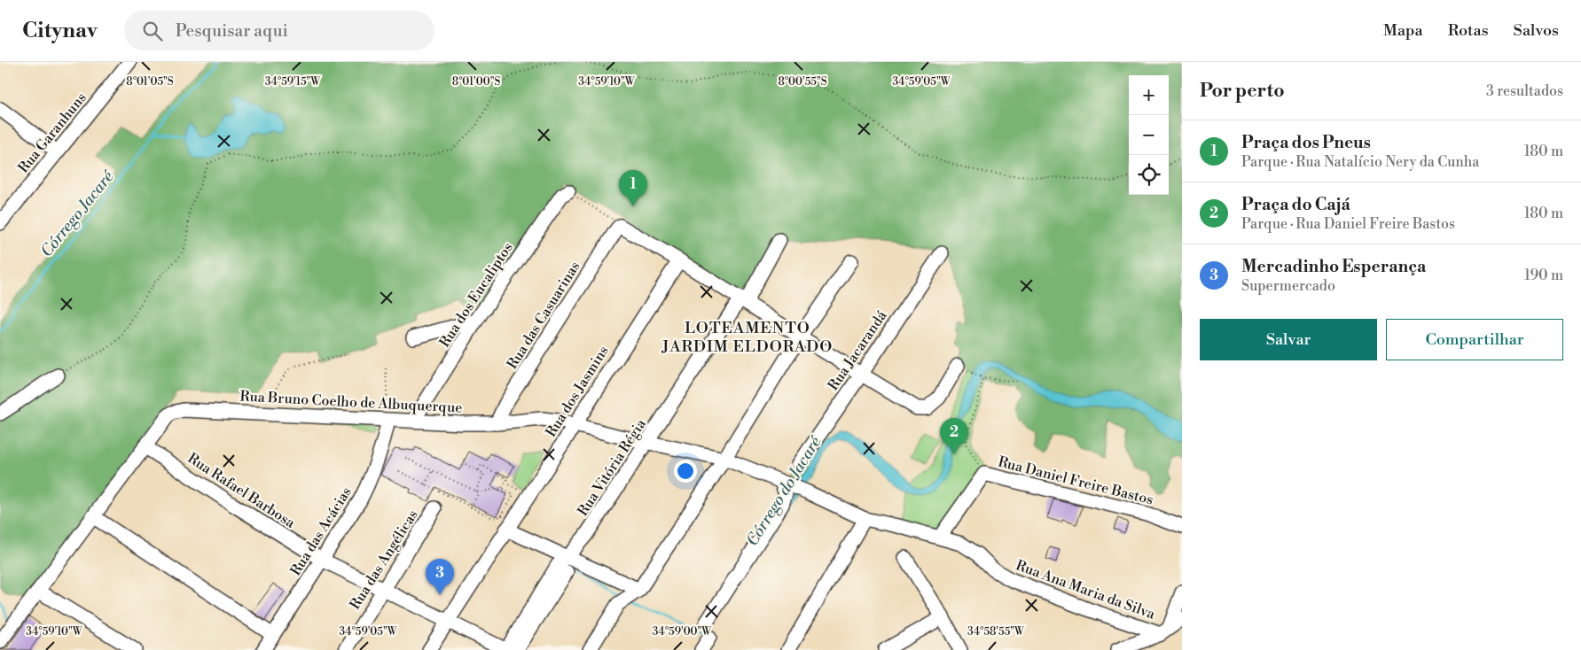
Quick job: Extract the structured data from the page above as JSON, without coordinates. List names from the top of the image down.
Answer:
{
  "streets": {
    "street": [
      "Rua Garanhuns",
      "Rua dos Eucaliptos",
      "Rua das Casuarinas",
      "Rua Jacarandá",
      "Rua dos Jasmins",
      "Rua Bruno Coelho de Albuquerque",
      "Rua Vitória Régia",
      "Rua Daniel Freire Bastos",
      "Rua Rafael Barbosa",
      "Rua das Acácias",
      "Rua das Angélicas",
      "Rua Ana Maria da Silva"
    ]
  },
  "crossings": [
    ["Rua dos Eucaliptos", "Rua Bruno Coelho de Albuquerque"],
    ["Rua das Casuarinas", "Rua Bruno Coelho de Albuquerque"],
    ["Rua dos Jasmins", "Rua Bruno Coelho de Albuquerque"],
    ["Rua dos Jasmins", "Rua Rafael Barbosa"],
    ["Rua Bruno Coelho de Albuquerque", "Rua Vitória Régia"],
    ["Rua Bruno Coelho de Albuquerque", "Rua Rafael Barbosa"],
    ["Rua Bruno Coelho de Albuquerque", "Rua das Acácias"],
    ["Rua Bruno Coelho de Albuquerque", "Rua Ana Maria da Silva"],
    ["Rua Vitória Régia", "Rua Rafael Barbosa"],
    ["Rua Daniel Freire Bastos", "Rua Ana Maria da Silva"],
    ["Rua Rafael Barbosa", "Rua das Acácias"],
    ["Rua Rafael Barbosa", "Rua das Angélicas"]
  ],
  "districts": ["LOTEAMENTO JARDIM ELDORADO"],
  "water": ["Córrego Jacaré", "Córrego do Jacaré"],
  "page": {
    "header": "Citynav",
    "search": "Pesquisar aqui",
    "nav": ["Mapa", "Rotas", "Salvos"],
    "heading": ["Por perto", "3 resultados"],
    "map_buttons": ["+", "−"],
    "list": [
      {
        "mark": "1",
        "name": "Praça dos Pneus",
        "note": "Parque · Rua Natalício Nery da Cunha",
        "value": "180 m"
      },
      {
        "mark": "2",
        "name": "Praça do Cajá",
        "note": "Parque · Rua Daniel Freire Bastos",
        "value": "180 m"
      },
      {
        "mark": "3",
        "name": "Mercadinho Esperança",
        "note": "Supermercado",
        "value": "190 m"
      }
    ],
    "pins": ["1", "2", "3"],
    "buttons": ["Salvar", "Compartilhar"]
  },
  "coordinates": [
    "8°01'05\"S",
    "8°01'00\"S",
    "8°00'55\"S",
    "34°59'15\"W",
    "34°59'10\"W",
    "34°59'05\"W",
    "34°59'00\"W",
    "34°58'55\"W"
  ]
}
